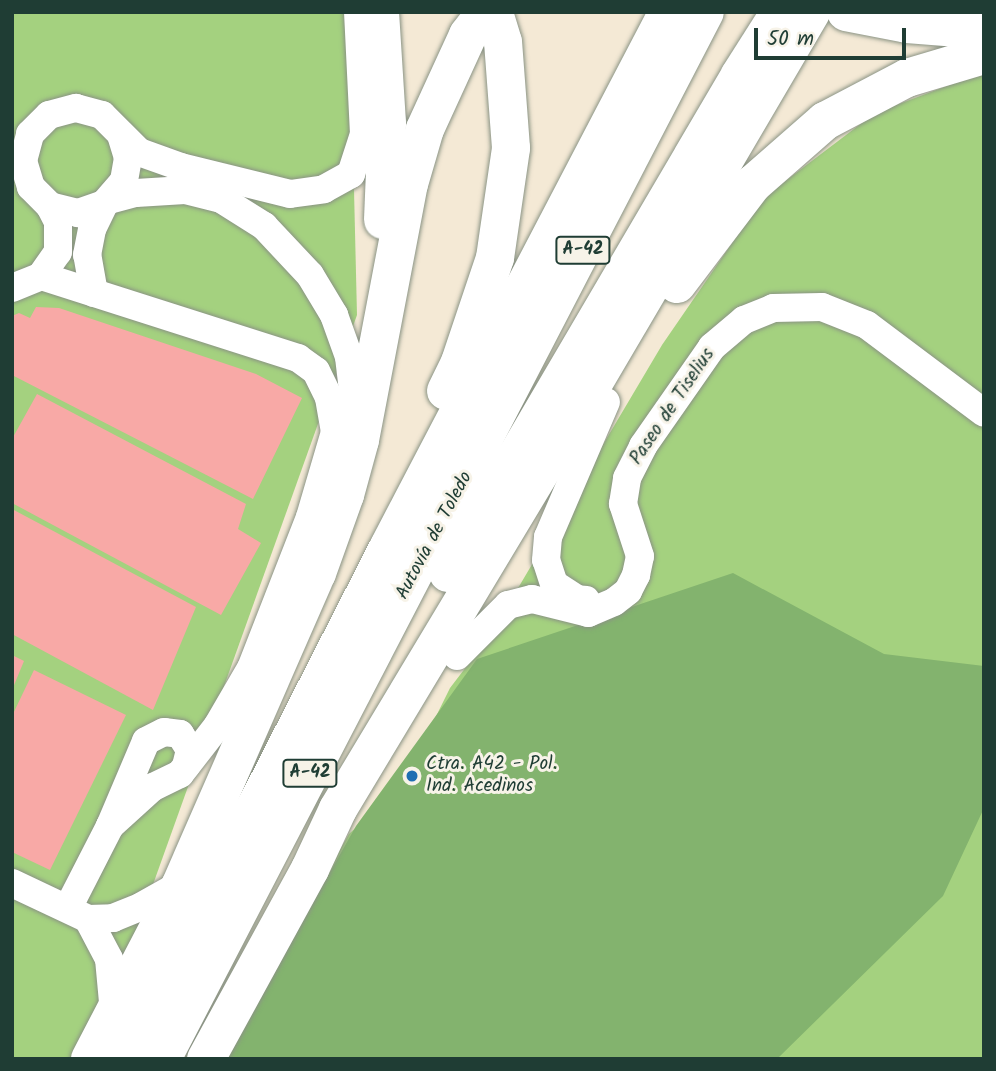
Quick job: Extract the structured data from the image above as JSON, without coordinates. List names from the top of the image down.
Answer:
{
  "streets": {
    "highway": ["A-42", "Autovía de Toledo"],
    "street": ["Paseo de Tiselius"]
  },
  "places": ["Ctra. A42 - Pol. Ind. Acedinos"],
  "scale_bar": "50 m"
}
